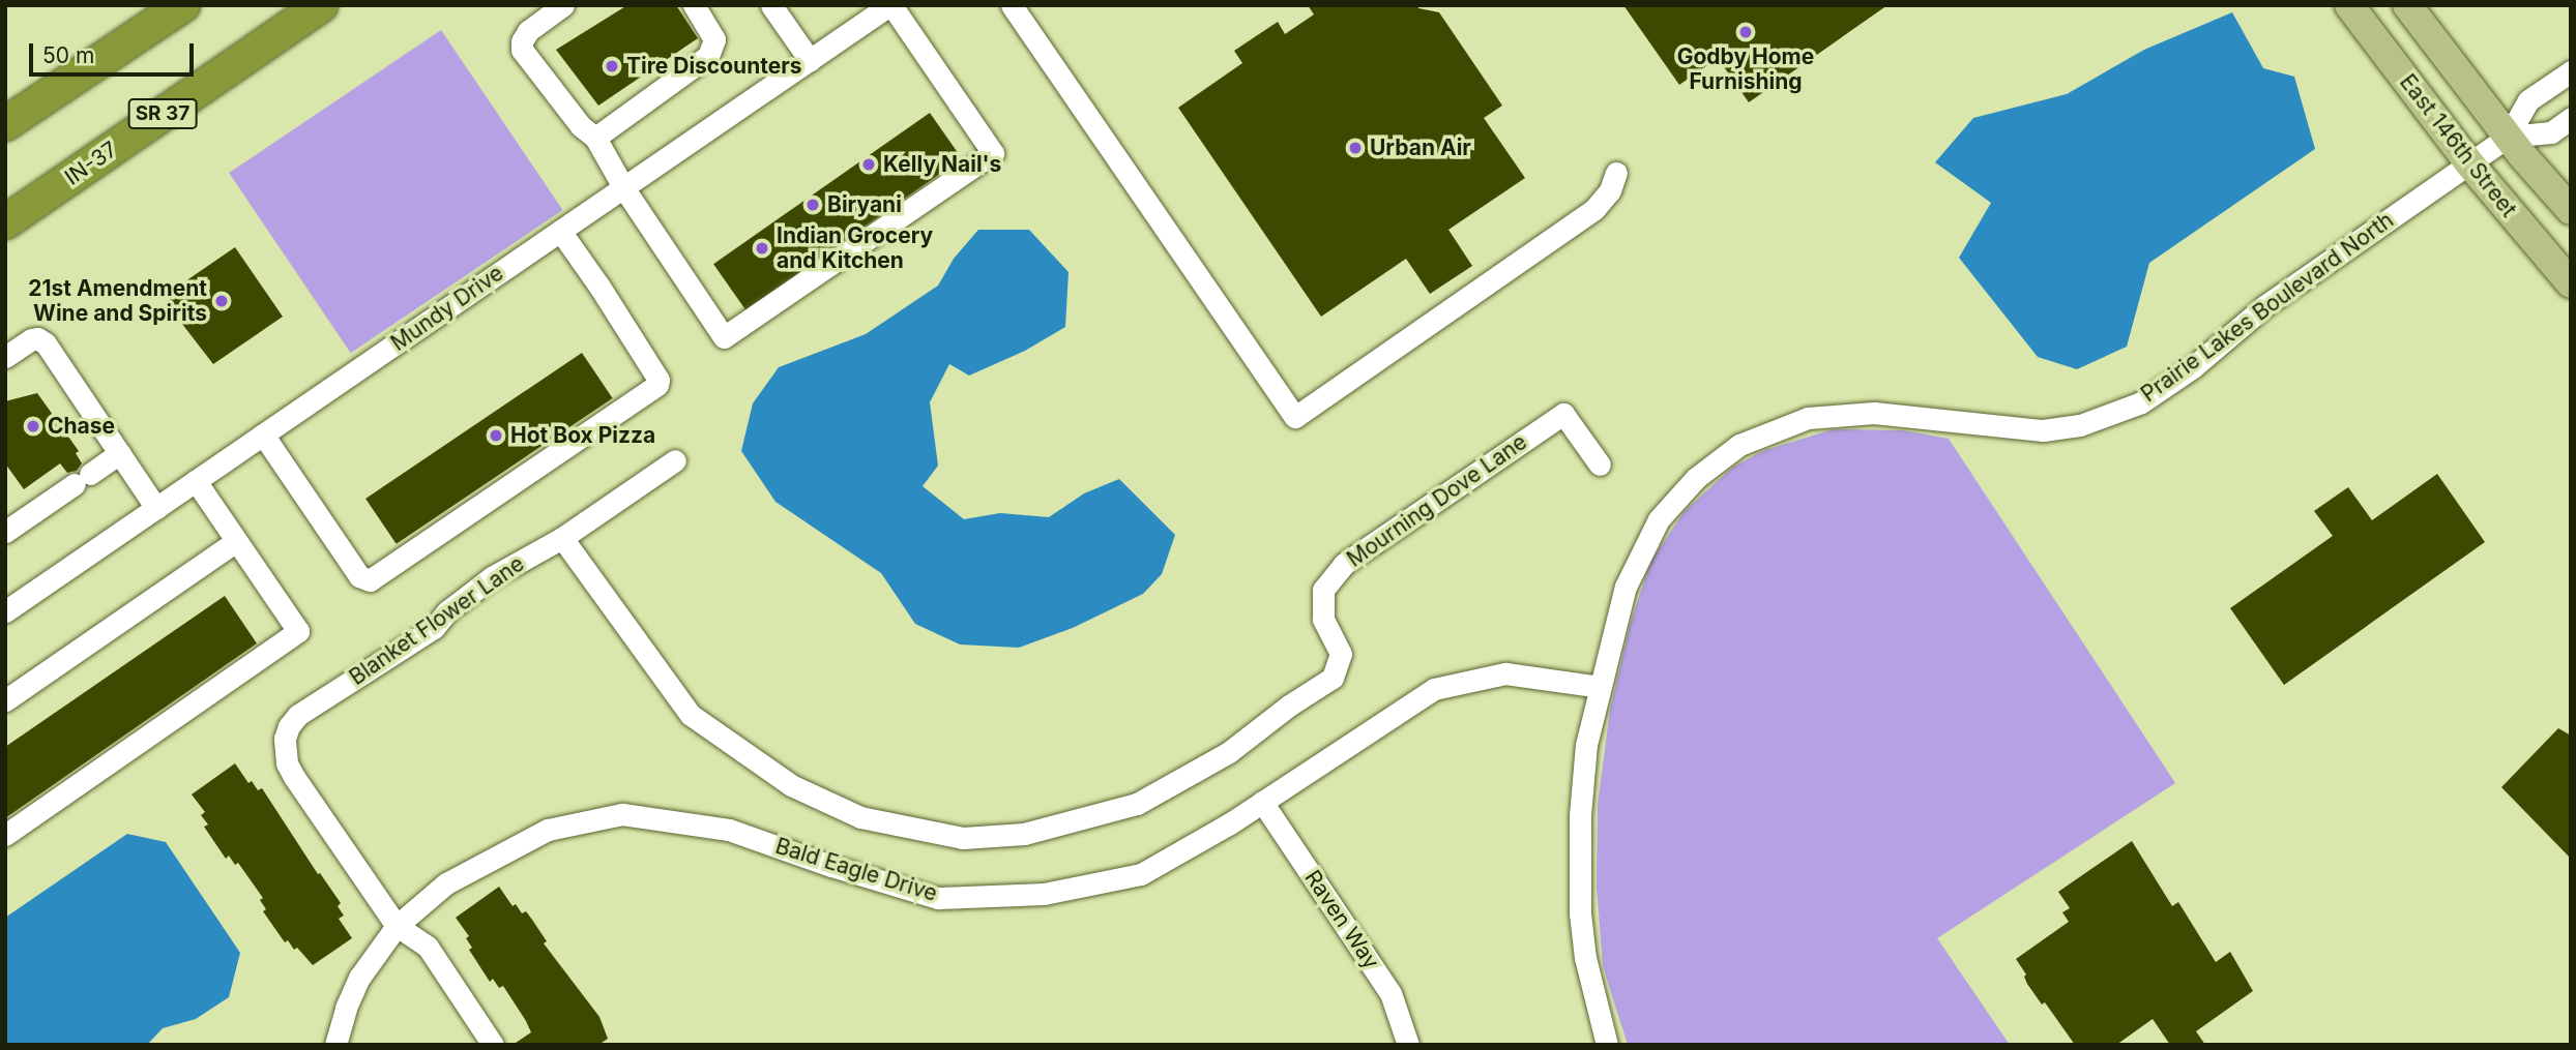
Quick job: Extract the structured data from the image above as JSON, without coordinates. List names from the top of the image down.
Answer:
{
  "streets": {
    "highway": ["SR 37", "IN-37"],
    "main road": ["East 146th Street"],
    "street": [
      "Prairie Lakes Boulevard North",
      "Mundy Drive",
      "Mourning Dove Lane",
      "Blanket Flower Lane",
      "Bald Eagle Drive",
      "Raven Way"
    ]
  },
  "crossings": [
    ["East 146th Street", "Prairie Lakes Boulevard North"],
    ["Prairie Lakes Boulevard North", "Bald Eagle Drive"],
    ["Mourning Dove Lane", "Blanket Flower Lane"],
    ["Blanket Flower Lane", "Bald Eagle Drive"],
    ["Bald Eagle Drive", "Raven Way"]
  ],
  "places": [
    "Godby Home Furnishing",
    "Tire Discounters",
    "Urban Air",
    "Kelly Nail's",
    "Biryani",
    "Indian Grocery and Kitchen",
    "21st Amendment Wine and Spirits",
    "Chase",
    "Hot Box Pizza"
  ],
  "scale_bar": "50 m"
}
